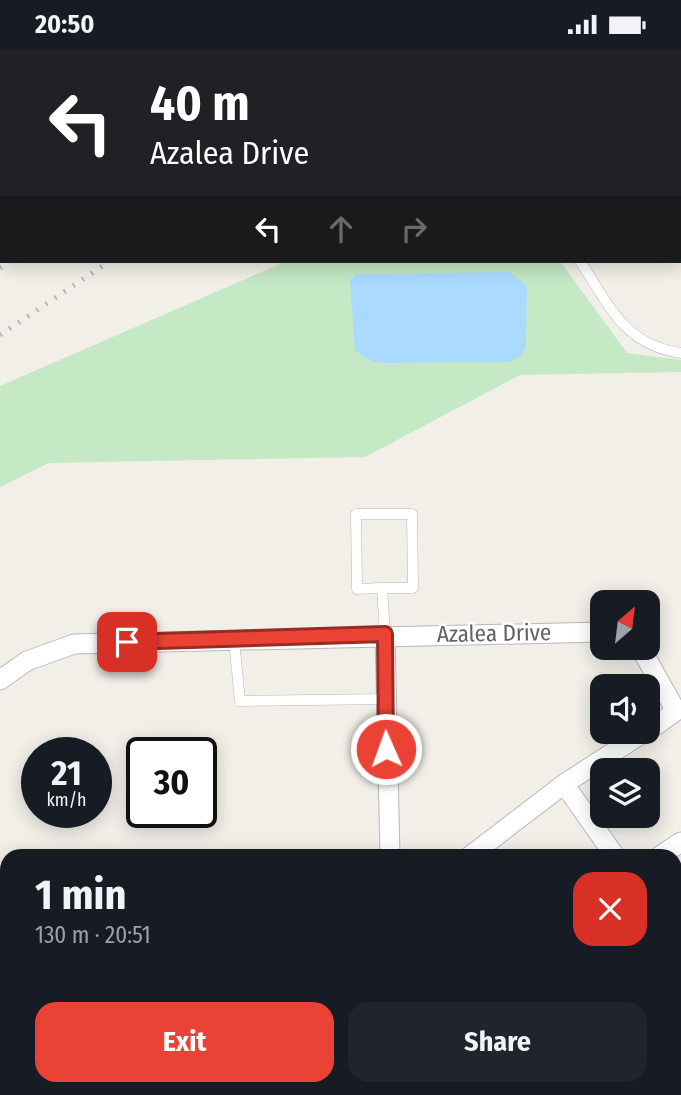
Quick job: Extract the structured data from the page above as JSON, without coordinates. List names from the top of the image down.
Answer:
{
  "streets": {
    "street": ["Azalea Drive"]
  },
  "north": "top right",
  "page": {
    "status": "20:50",
    "turn": ["40 m", "Azalea Drive"],
    "speed": "21 km/h",
    "limit": "30",
    "heading": ["1 min", "130 m · 20:51"],
    "buttons": ["Exit", "Share"]
  }
}
